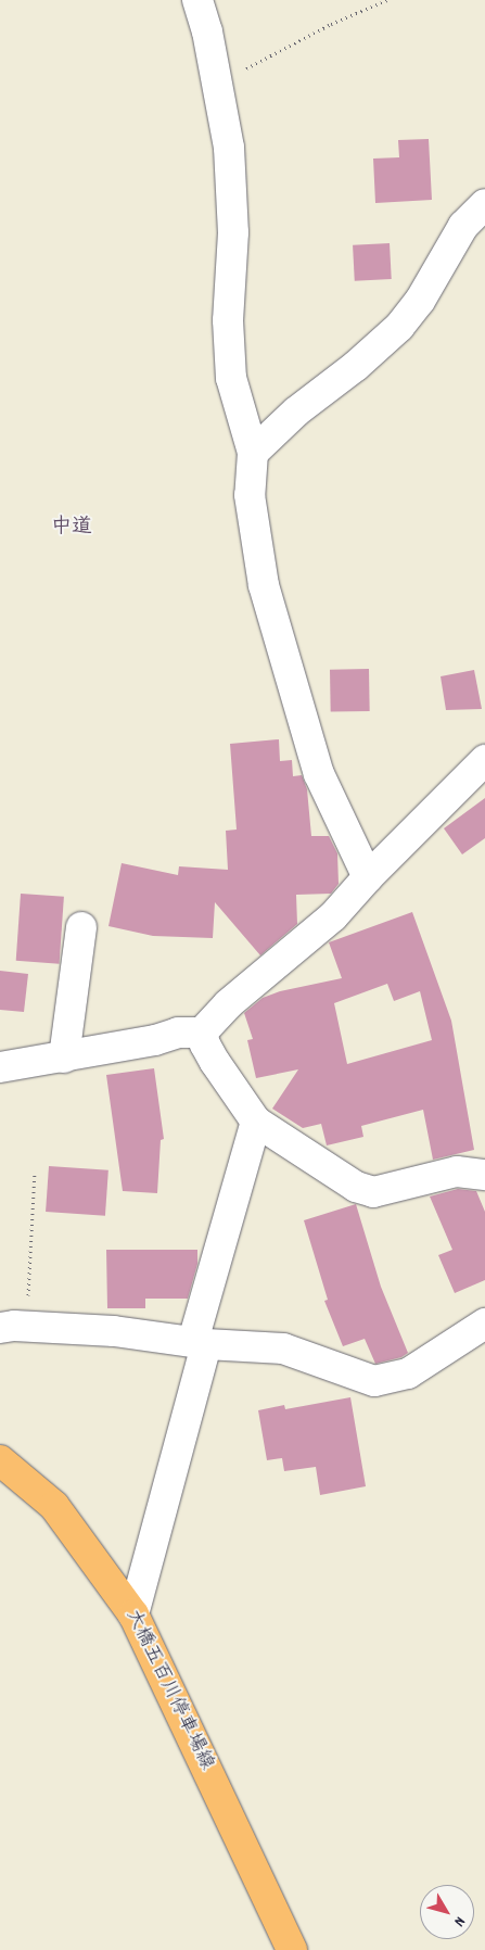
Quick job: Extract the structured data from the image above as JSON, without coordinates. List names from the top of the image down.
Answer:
{
  "streets": {
    "main road": ["大橋五百川停車場線"]
  },
  "districts": ["中道"],
  "north": "bottom right"
}
